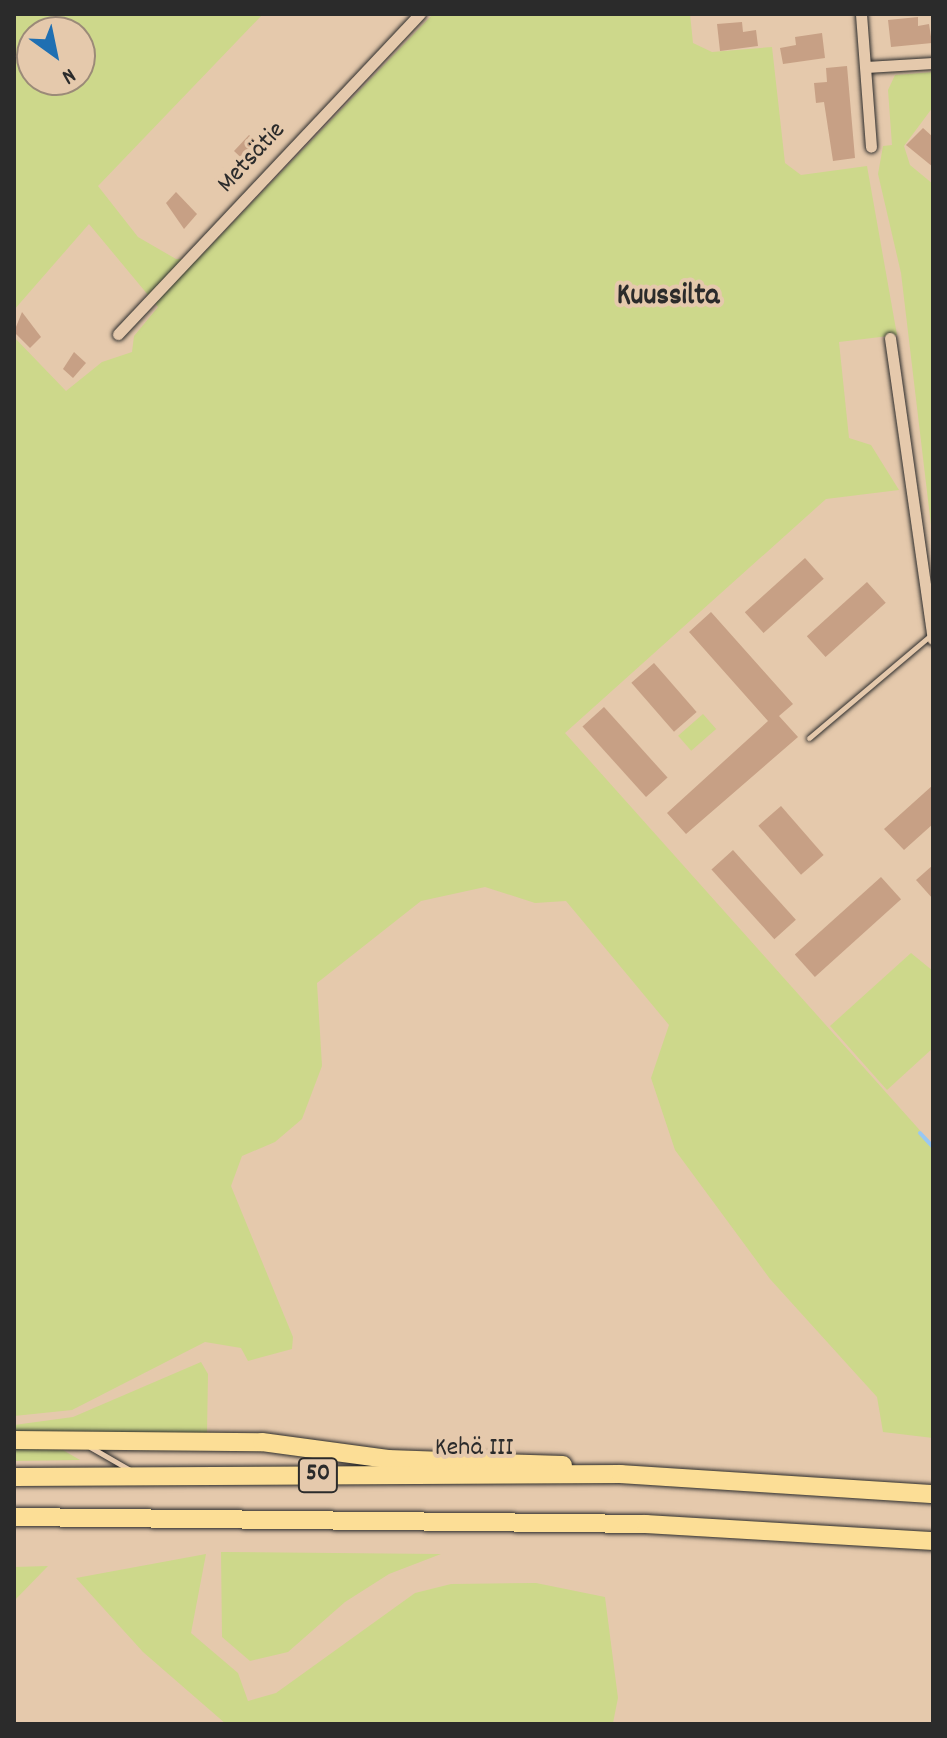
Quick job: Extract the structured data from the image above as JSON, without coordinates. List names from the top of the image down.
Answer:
{
  "streets": {
    "highway": ["Kehä III", "50"],
    "street": ["Metsätie"]
  },
  "districts": ["Kuussilta"],
  "north": "bottom right"
}
